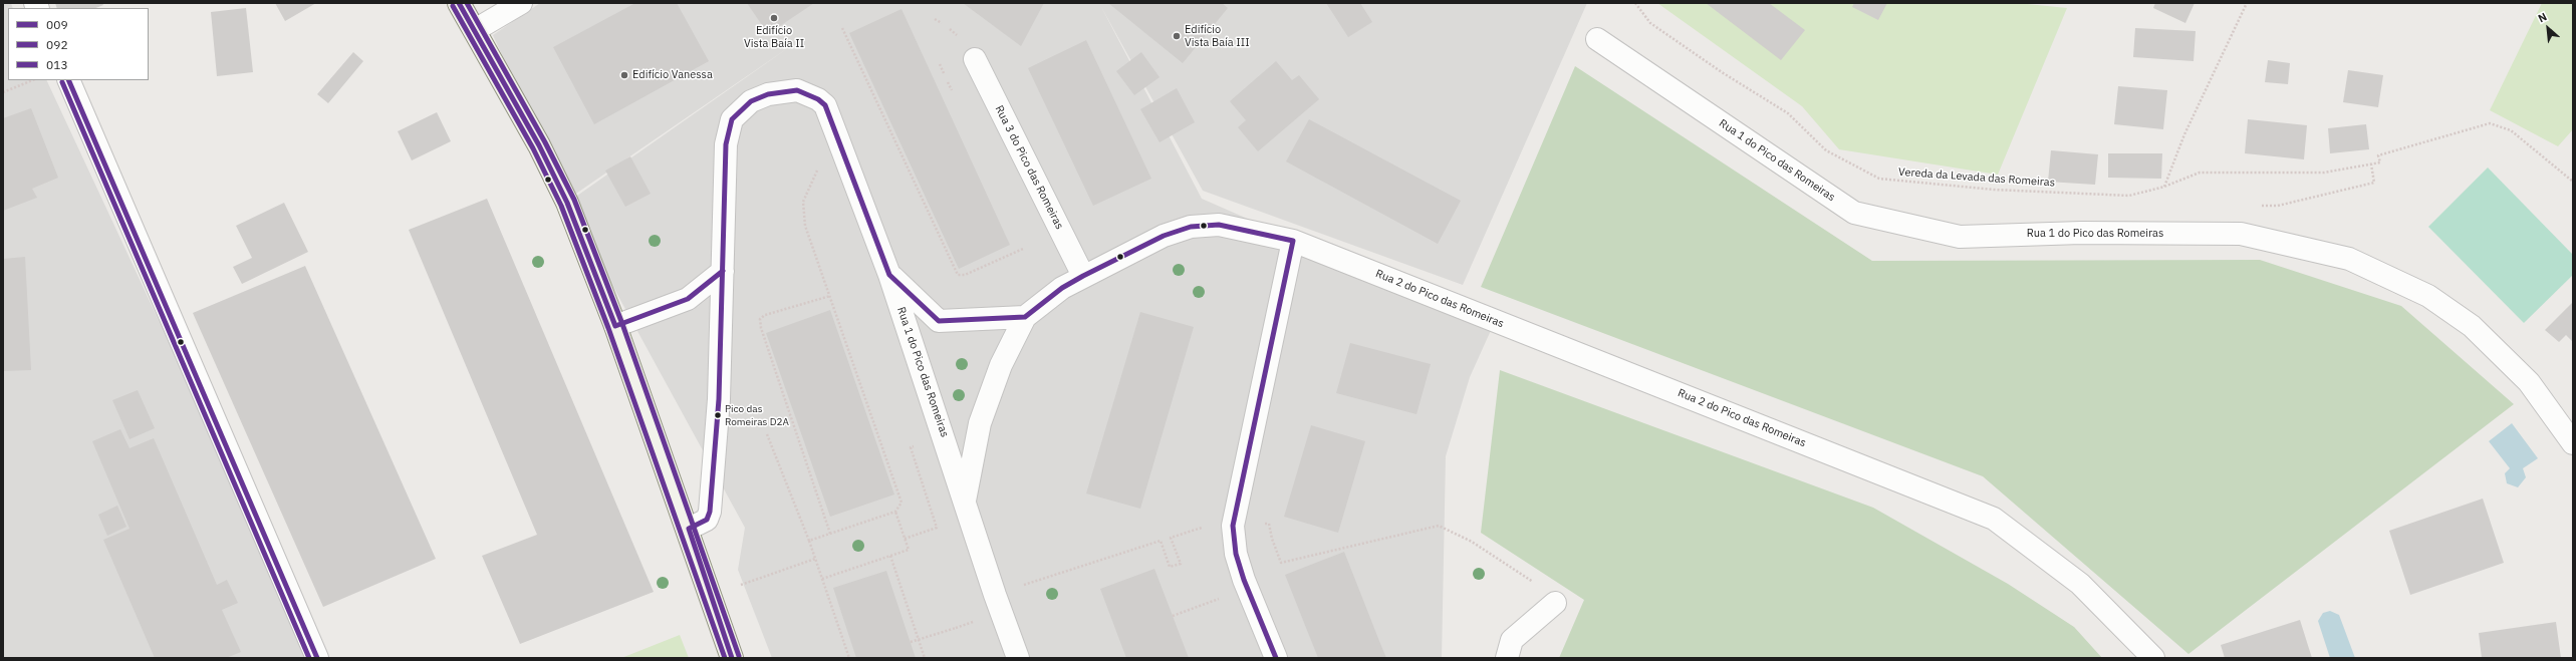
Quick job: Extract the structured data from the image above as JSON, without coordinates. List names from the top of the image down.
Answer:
{
  "streets": {
    "street": ["Rua 1 do Pico das Romeiras", "Rua 3 do Pico das Romeiras", "Rua 2 do Pico das Romeiras"],
    "path": ["Vereda da Levada das Romeiras"]
  },
  "crossings": [
    ["Rua 3 do Pico das Romeiras", "Rua 2 do Pico das Romeiras"]
  ],
  "places": [
    "Edifício Vista Baía II",
    "Edifício Vista Baía III",
    "Edifício Vanessa",
    "Pico das Romeiras D2A"
  ],
  "lines": ["transit line 009", "transit line 013", "transit line 092"],
  "legend": ["009", "092", "013"],
  "north": "top left"
}
